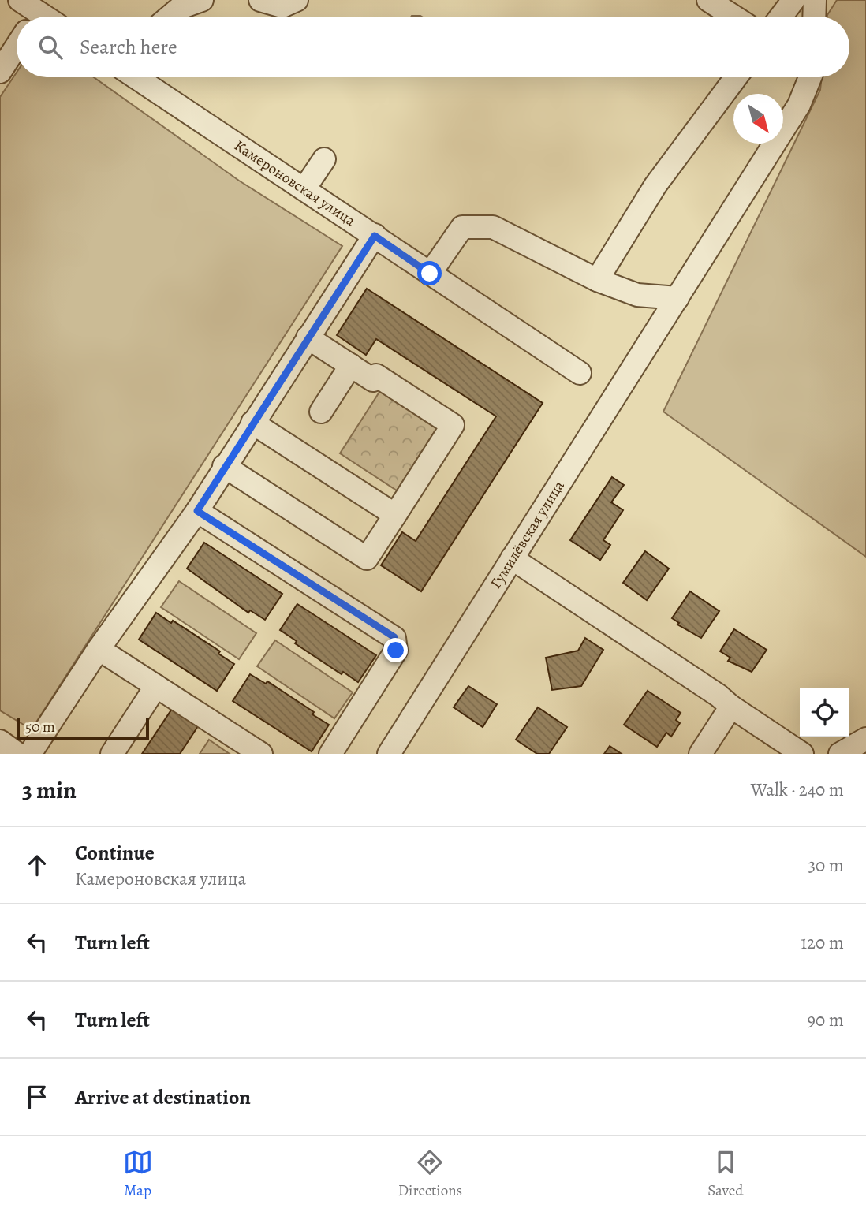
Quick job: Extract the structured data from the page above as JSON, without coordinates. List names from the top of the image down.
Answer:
{
  "streets": {
    "street": ["Камероновская улица", "Гумилёвская улица"]
  },
  "scale_bar": "50 m",
  "north": "bottom right",
  "page": {
    "search": "Search here",
    "scale": "50 m",
    "heading": ["3 min", "Walk · 240 m"],
    "list": [
      ["Continue", "Камероновская улица", "30 m"],
      ["Turn left", "120 m"],
      ["Turn left", "90 m"],
      "Arrive at destination"
    ],
    "nav": ["Map", "Directions", "Saved"]
  }
}
